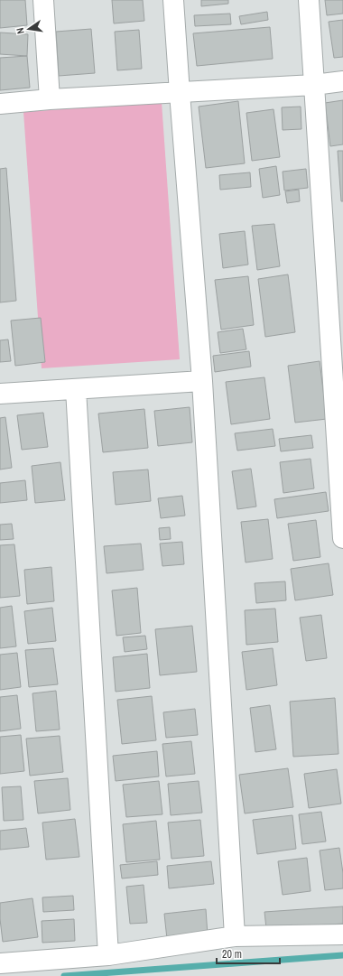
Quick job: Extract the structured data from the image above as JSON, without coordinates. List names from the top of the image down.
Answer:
{
  "scale_bar": "20 m",
  "north": "left"
}
